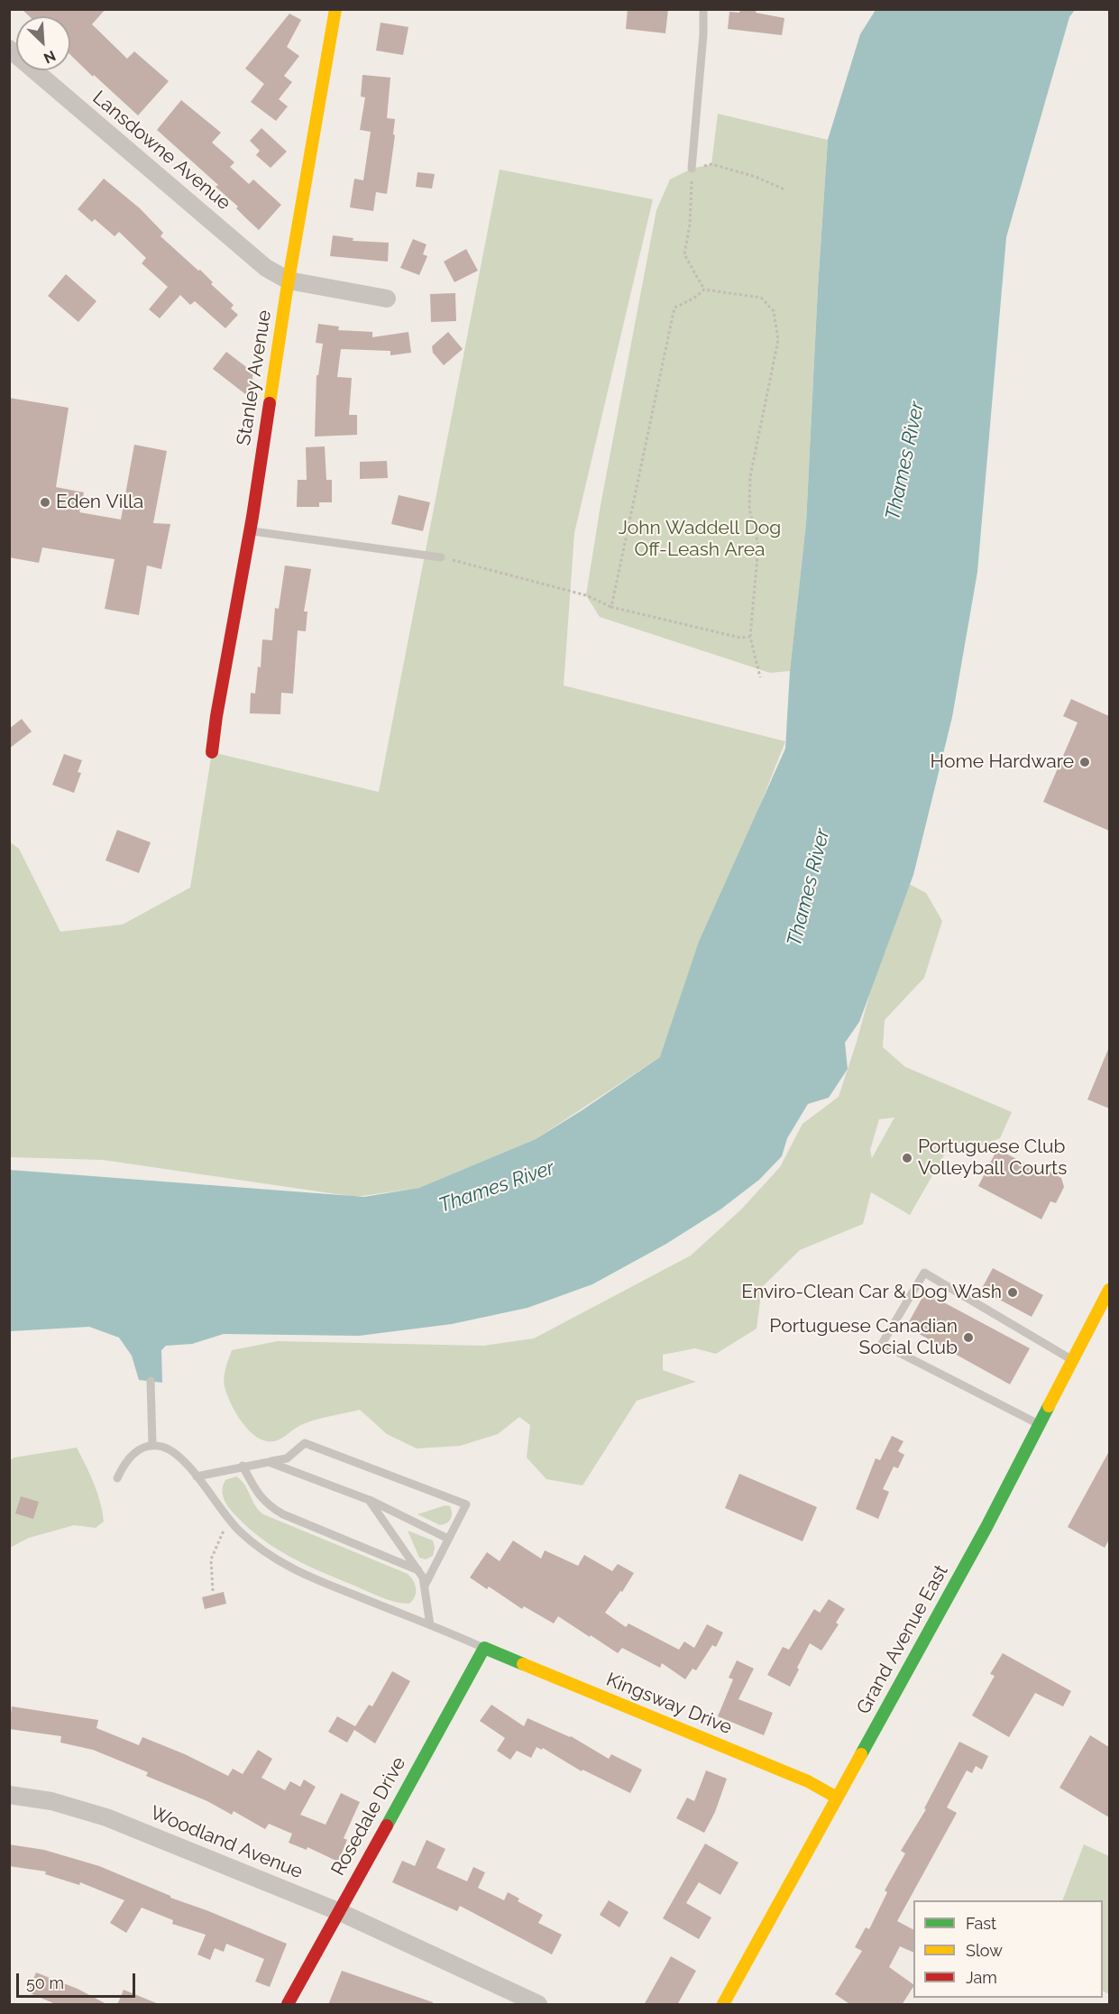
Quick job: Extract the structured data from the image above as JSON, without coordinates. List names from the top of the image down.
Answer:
{
  "streets": {
    "street": [
      "Lansdowne Avenue",
      "Stanley Avenue",
      "Grand Avenue East",
      "Kingsway Drive",
      "Rosedale Drive",
      "Woodland Avenue"
    ]
  },
  "crossings": [
    ["Lansdowne Avenue", "Stanley Avenue"],
    ["Grand Avenue East", "Kingsway Drive"],
    ["Kingsway Drive", "Rosedale Drive"],
    ["Rosedale Drive", "Woodland Avenue"]
  ],
  "water": ["Thames River"],
  "parks": ["John Waddell Dog Off-Leash Area"],
  "places": [
    "Eden Villa",
    "Home Hardware",
    "Portuguese Club Volleyball Courts",
    "Enviro-Clean Car & Dog Wash",
    "Portuguese Canadian Social Club"
  ],
  "legend": ["Fast", "Slow", "Jam"],
  "scale_bar": "50 m",
  "north": "bottom right"
}
